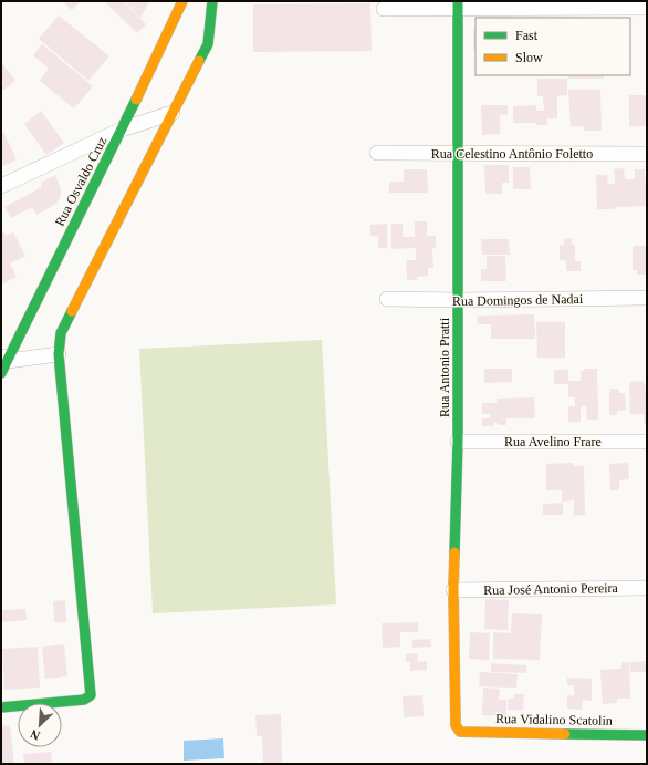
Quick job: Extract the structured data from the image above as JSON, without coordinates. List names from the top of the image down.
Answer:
{
  "streets": {
    "main road": ["Rua Osvaldo Cruz", "Rua Antonio Pratti", "Rua Vidalino Scatolin"],
    "street": [
      "Rua Celestino Antônio Foletto",
      "Rua Domingos de Nadai",
      "Rua Avelino Frare",
      "Rua José Antonio Pereira"
    ]
  },
  "crossings": [
    ["Rua Celestino Antônio Foletto", "Rua Antonio Pratti"],
    ["Rua Domingos de Nadai", "Rua Antonio Pratti"],
    ["Rua Antonio Pratti", "Rua Avelino Frare"],
    ["Rua Antonio Pratti", "Rua José Antonio Pereira"],
    ["Rua Antonio Pratti", "Rua Vidalino Scatolin"]
  ],
  "legend": ["Fast", "Slow"],
  "north": "bottom left"
}
